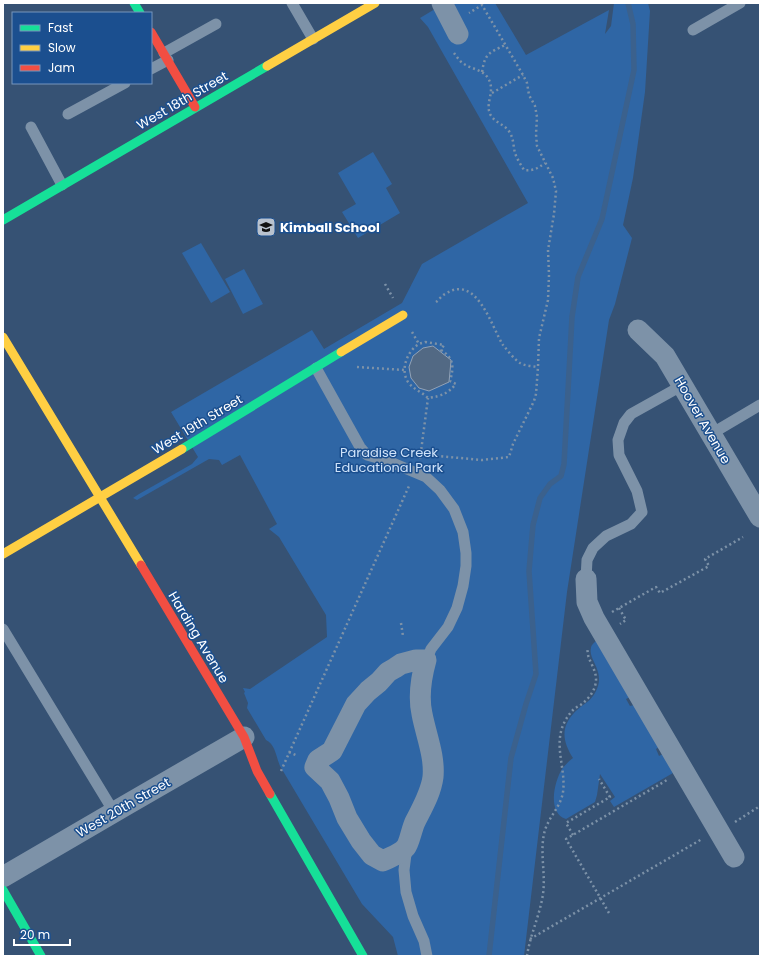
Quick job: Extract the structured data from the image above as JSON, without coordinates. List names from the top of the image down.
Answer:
{
  "streets": {
    "street": [
      "West 18th Street",
      "Hoover Avenue",
      "West 19th Street",
      "Harding Avenue",
      "West 20th Street"
    ]
  },
  "crossings": [
    ["West 19th Street", "Harding Avenue"],
    ["Harding Avenue", "West 20th Street"]
  ],
  "parks": ["Paradise Creek Educational Park"],
  "places": {
    "school or university": ["Kimball School"]
  },
  "legend": ["Fast", "Slow", "Jam"],
  "scale_bar": "20 m"
}
